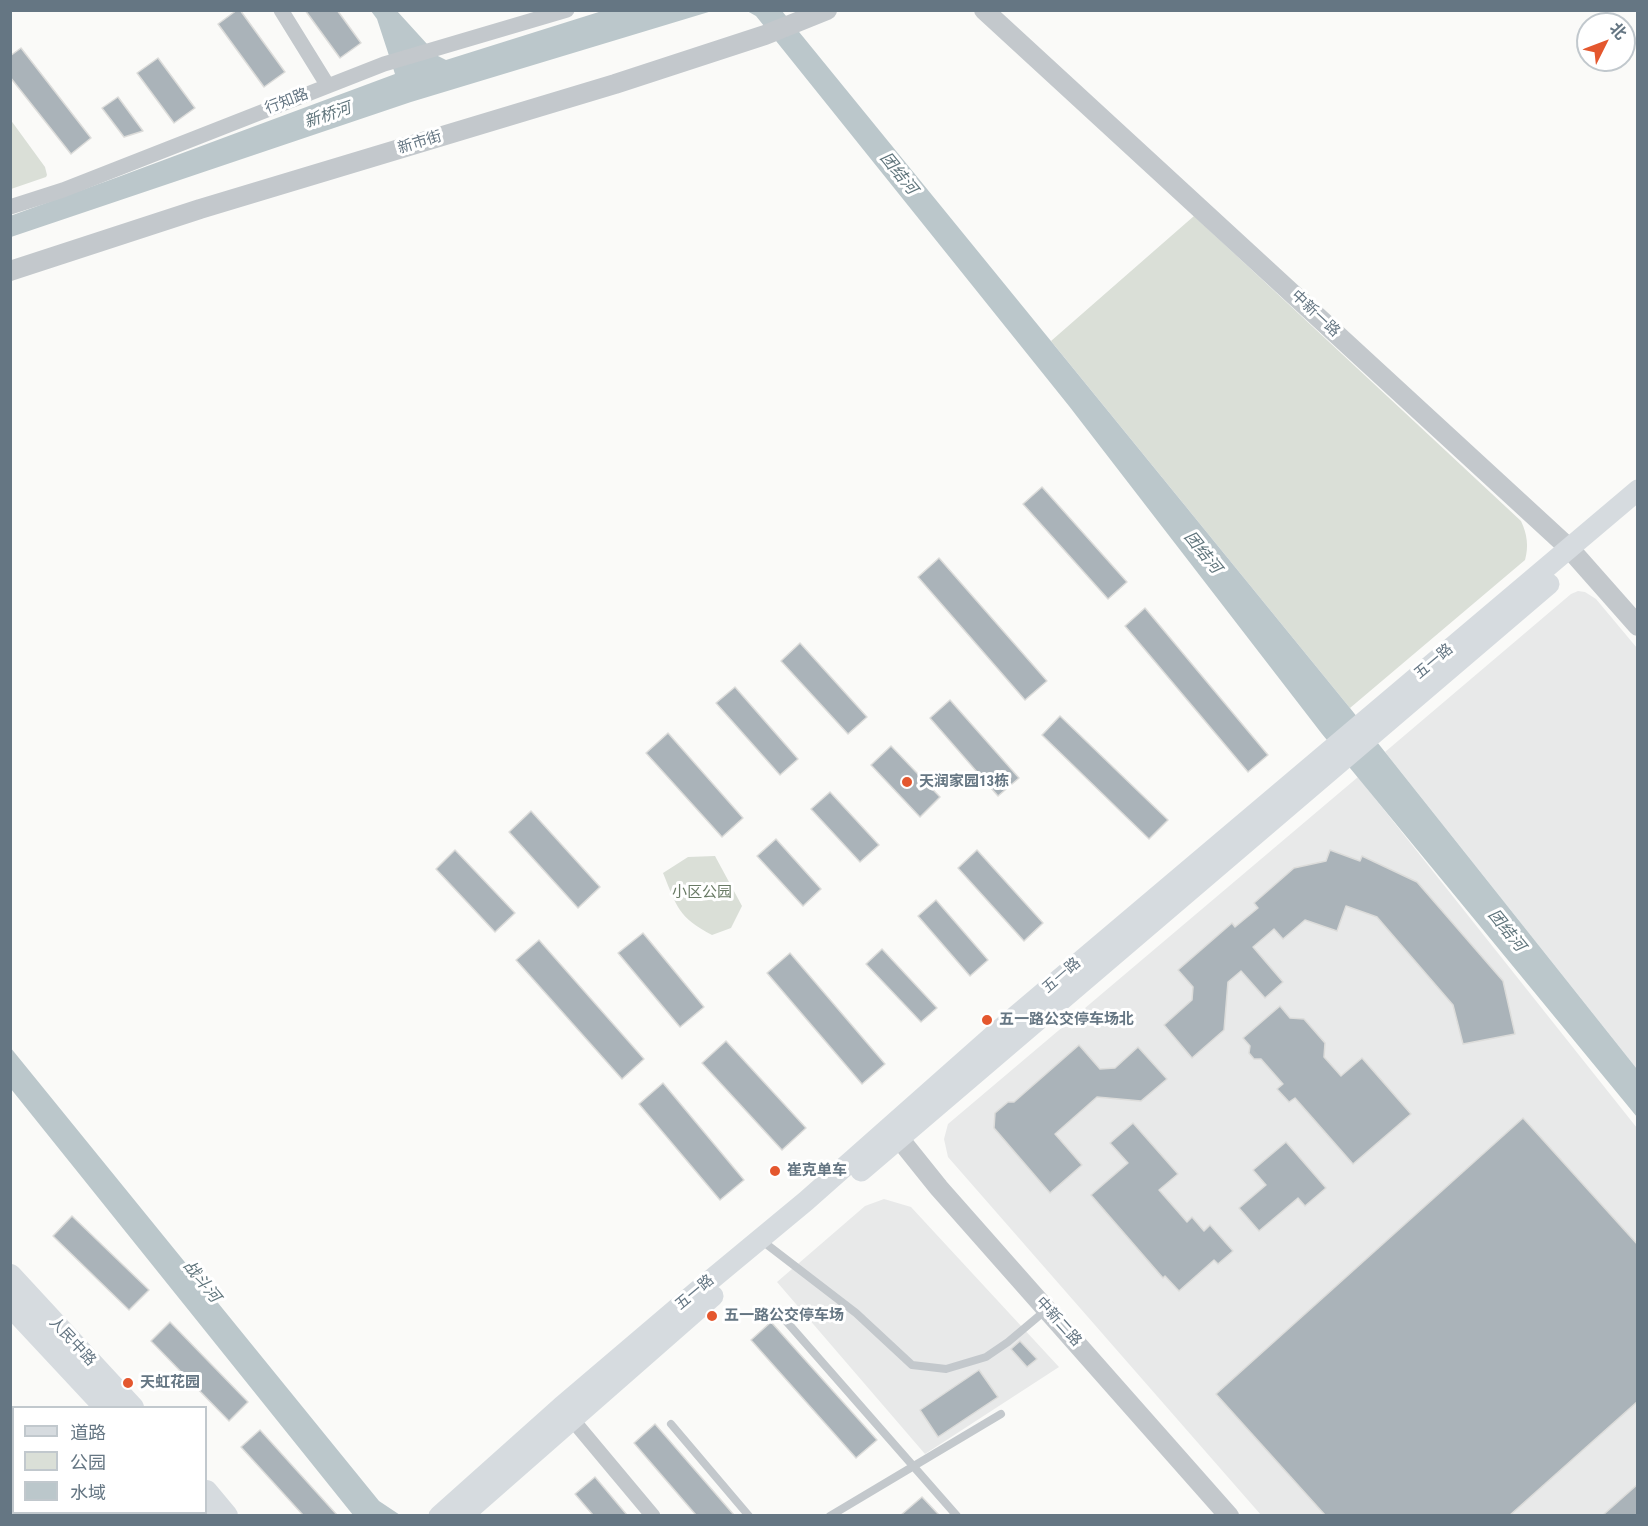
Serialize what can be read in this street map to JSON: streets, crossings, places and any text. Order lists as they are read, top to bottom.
{
  "streets": {
    "main road": ["五一路", "人民中路"],
    "street": [
      "行知路",
      "新市街",
      "中新一路",
      "中新二路"
    ]
  },
  "crossings": [
    ["中新一路", "五一路"],
    ["五一路", "中新二路"]
  ],
  "water": ["新桥河", "团结河", "战斗河"],
  "parks": ["小区公园"],
  "places": [
    "天润家园13栋",
    "五一路公交停车场北",
    "崔克单车",
    "五一路公交停车场",
    "天虹花园"
  ],
  "legend": ["道路", "公园", "水域"],
  "north": "top right"
}
